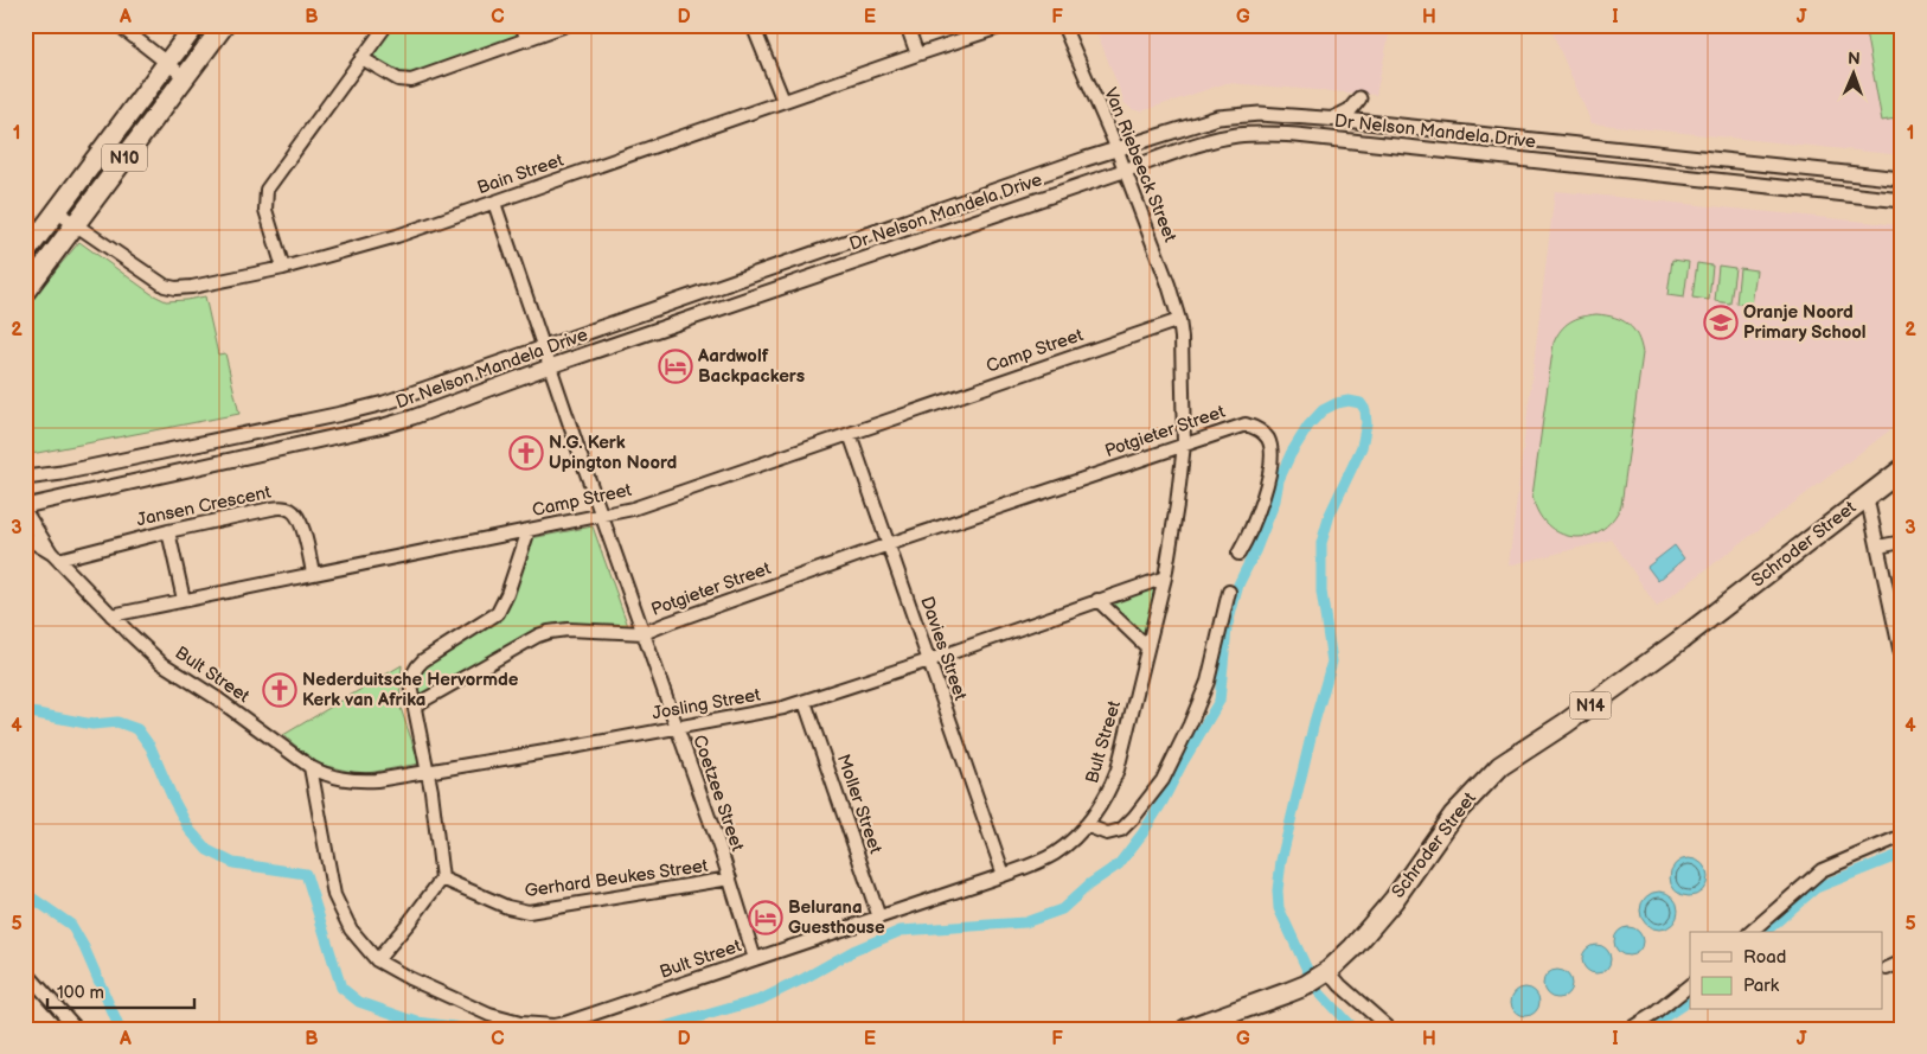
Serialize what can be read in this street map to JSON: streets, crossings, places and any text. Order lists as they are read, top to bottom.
{
  "streets": {
    "highway": ["N10", "Schroder Street", "N14"],
    "street": [
      "Dr Nelson Mandela Drive",
      "Van Riebeeck Street",
      "Bain Street",
      "Camp Street",
      "Potgieter Street",
      "Jansen Crescent",
      "Davies Street",
      "Bult Street",
      "Josling Street",
      "Coetzee Street",
      "Moller Street",
      "Gerhard Beukes Street"
    ]
  },
  "crossings": [
    ["Dr Nelson Mandela Drive", "Van Riebeeck Street"],
    ["Dr Nelson Mandela Drive", "Bult Street"],
    ["Dr Nelson Mandela Drive", "Coetzee Street"],
    ["N10", "Bain Street"],
    ["Van Riebeeck Street", "Camp Street"],
    ["Van Riebeeck Street", "Bult Street"],
    ["Bain Street", "Coetzee Street"],
    ["Camp Street", "Jansen Crescent"],
    ["Camp Street", "Davies Street"],
    ["Camp Street", "Bult Street"],
    ["Camp Street", "Coetzee Street"],
    ["Potgieter Street", "Davies Street"],
    ["Potgieter Street", "Bult Street"],
    ["Potgieter Street", "Coetzee Street"],
    ["Jansen Crescent", "Bult Street"],
    ["Davies Street", "Bult Street"],
    ["Davies Street", "Josling Street"],
    ["Bult Street", "Josling Street"],
    ["Bult Street", "Coetzee Street"],
    ["Bult Street", "Moller Street"],
    ["Josling Street", "Coetzee Street"],
    ["Josling Street", "Moller Street"],
    ["Coetzee Street", "Gerhard Beukes Street"]
  ],
  "places": {
    "school or university": ["Oranje Noord Primary School"],
    "hotel": ["Aardwolf Backpackers", "Belurana Guesthouse"],
    "church": ["N.G. Kerk Upington Noord", "Nederduitsche Hervormde Kerk van Afrika"]
  },
  "legend": ["Road", "Park"],
  "scale_bar": "100 m",
  "north": "top",
  "grid": {
    "columns": [
      "A",
      "B",
      "C",
      "D",
      "E",
      "F",
      "G",
      "H",
      "I",
      "J"
    ],
    "rows": [
      "1",
      "2",
      "3",
      "4",
      "5"
    ]
  }
}
